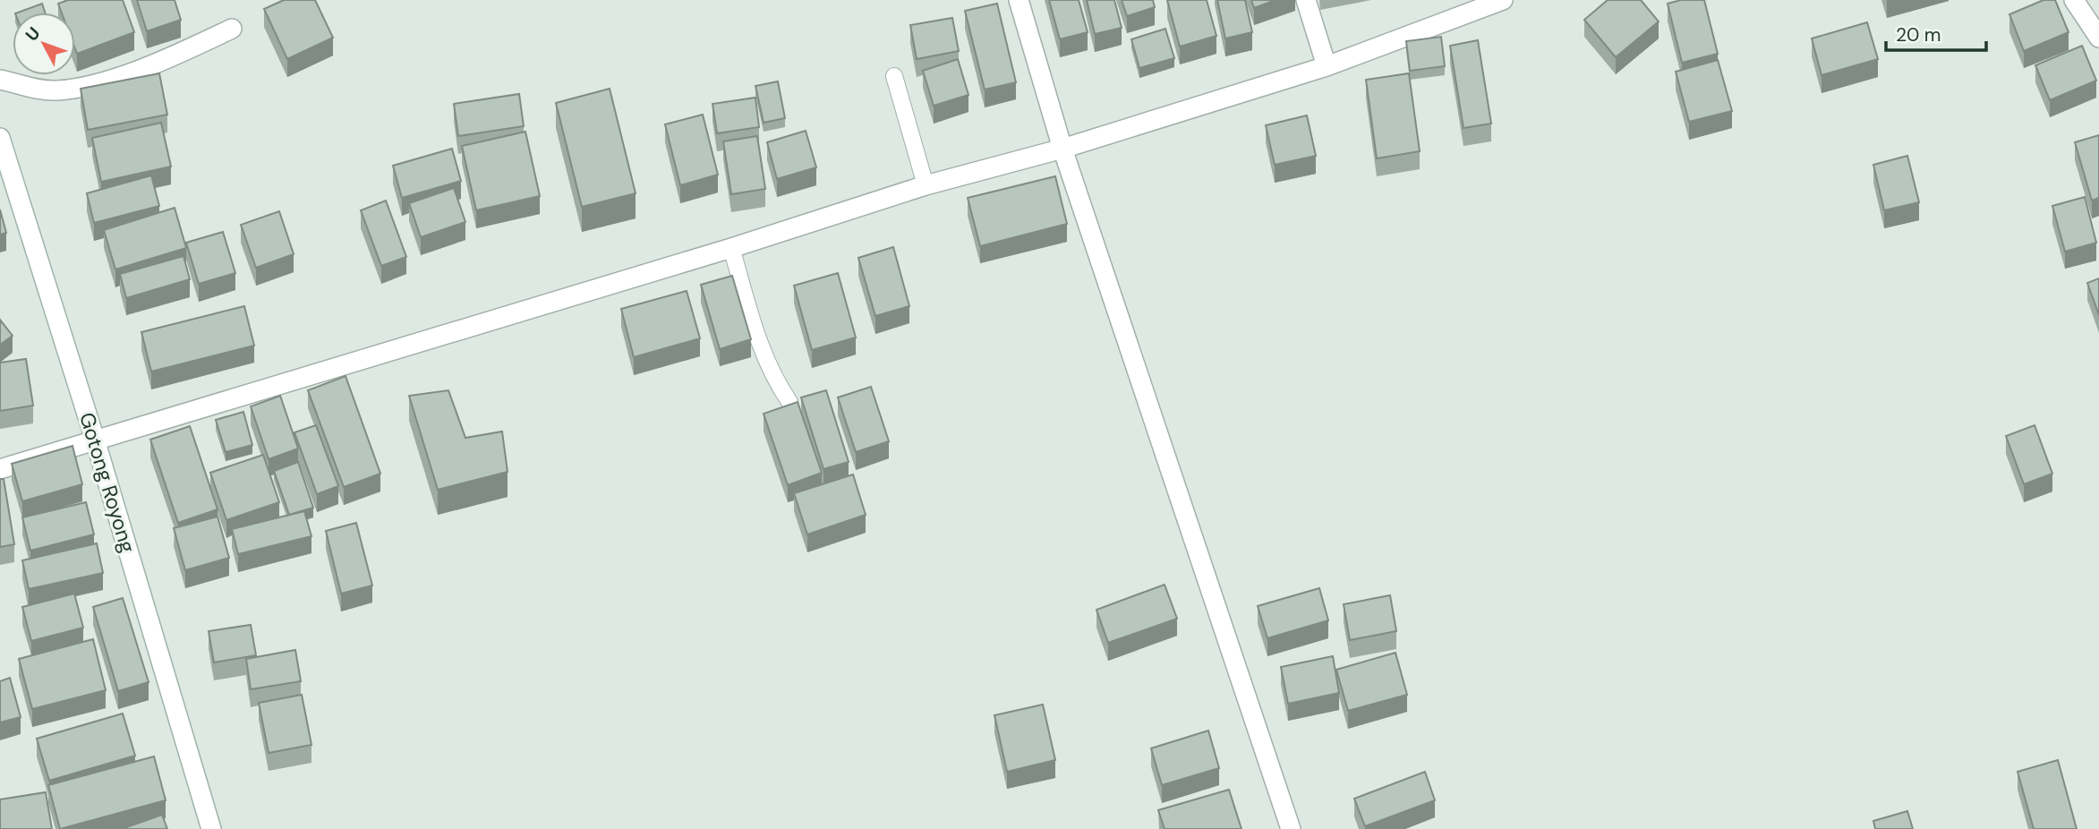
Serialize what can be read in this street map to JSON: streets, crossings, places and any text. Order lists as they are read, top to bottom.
{
  "streets": {
    "street": ["Gotong Royong"]
  },
  "scale_bar": "20 m",
  "north": "top left"
}
